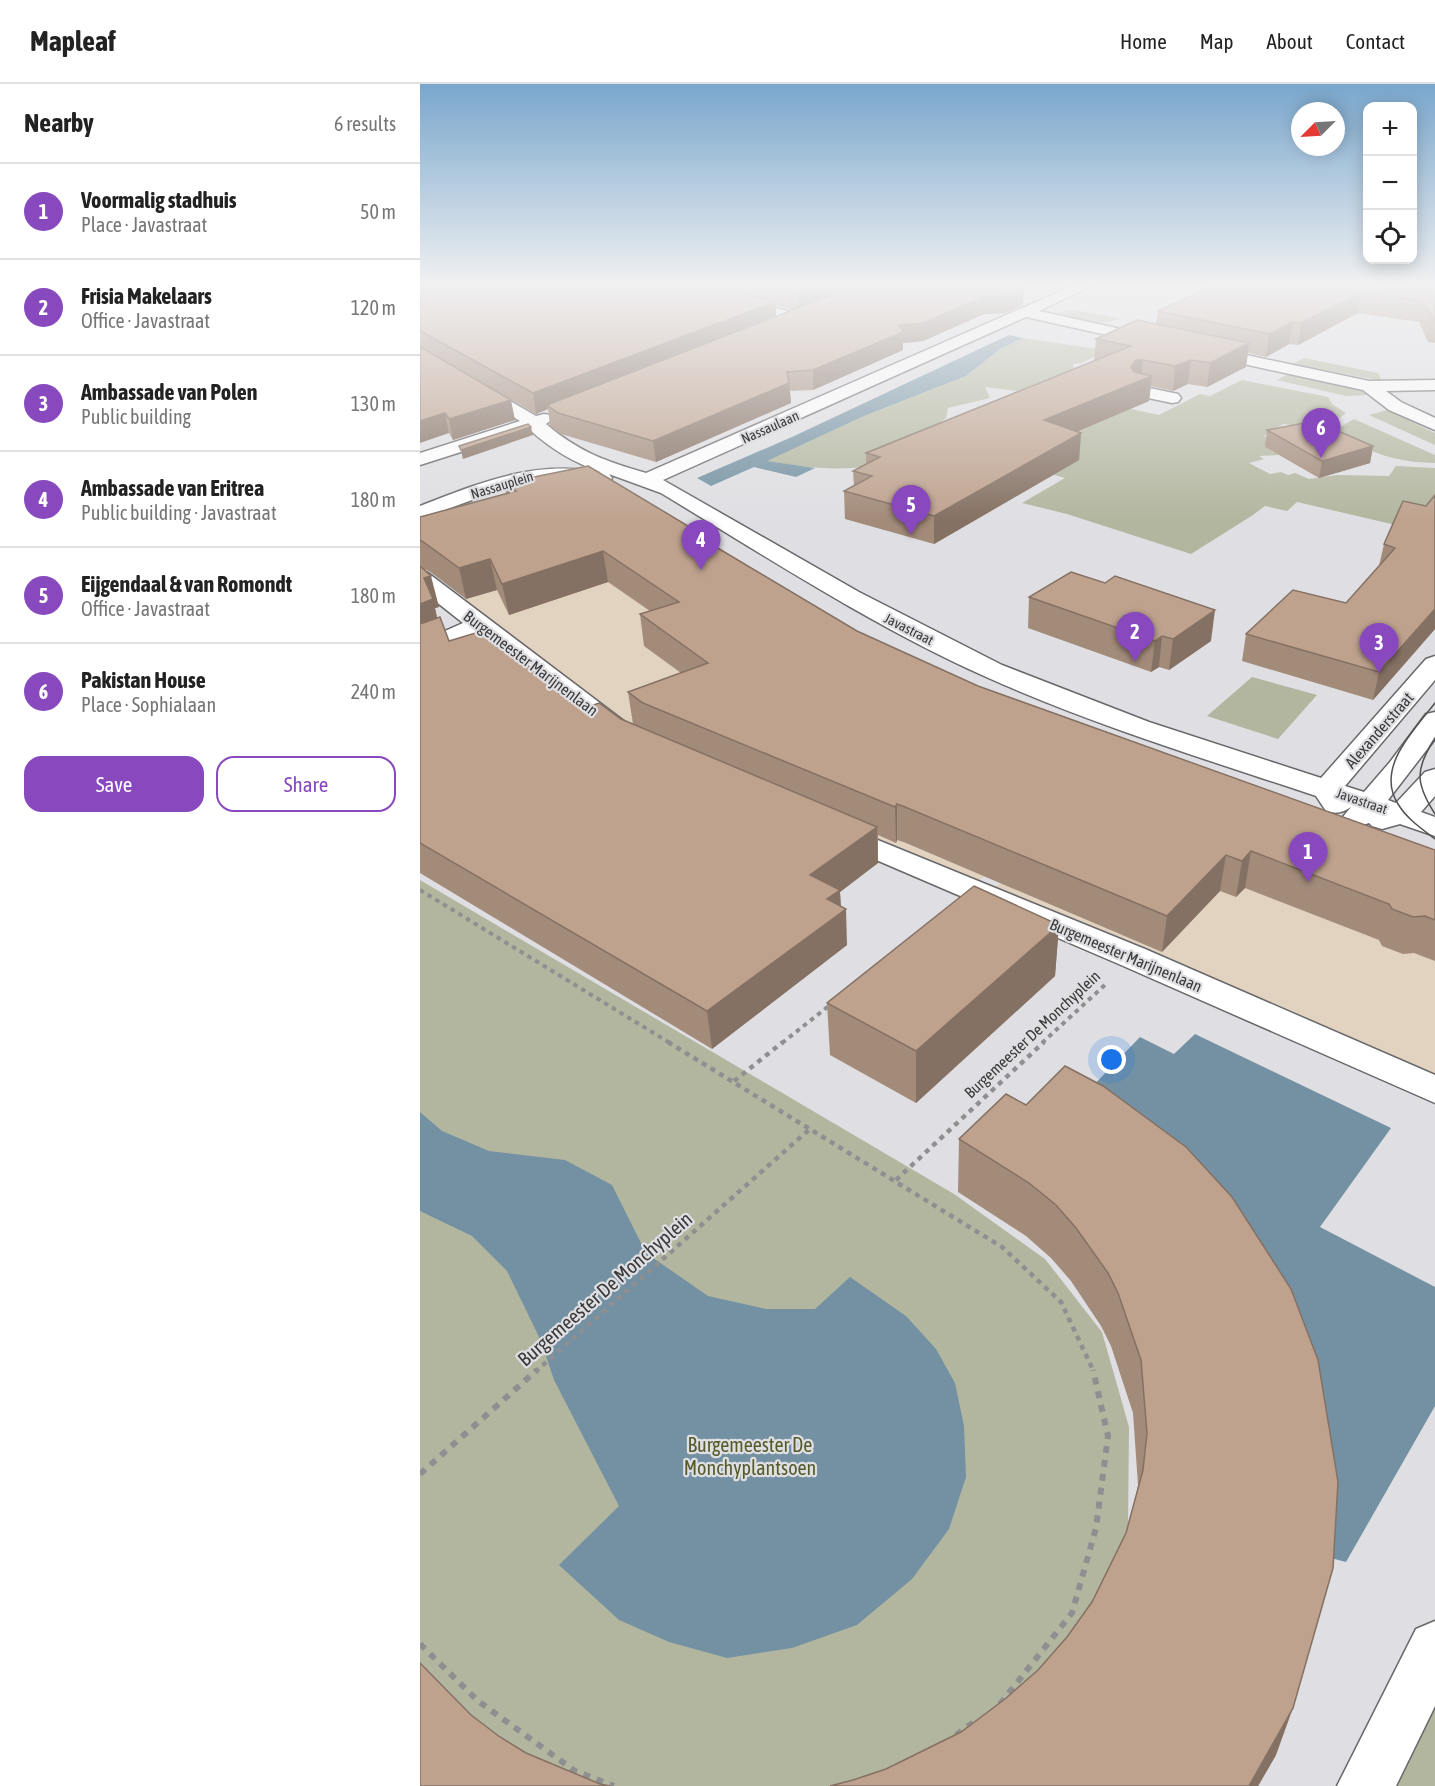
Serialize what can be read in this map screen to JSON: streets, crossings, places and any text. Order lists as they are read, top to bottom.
{
  "streets": {
    "street": [
      "Nassaulaan",
      "Nassauplein",
      "Javastraat",
      "Burgemeester Marijnenlaan",
      "Alexanderstraat"
    ],
    "path": ["Burgemeester De Monchyplein"]
  },
  "crossings": [
    ["Nassaulaan", "Javastraat"],
    ["Nassauplein", "Javastraat"],
    ["Javastraat", "Alexanderstraat"],
    ["Burgemeester Marijnenlaan", "Burgemeester De Monchyplein"]
  ],
  "parks": ["Burgemeester De Monchyplantsoen"],
  "north": "bottom left",
  "page": {
    "header": "Mapleaf",
    "nav": [
      "Home",
      "Map",
      "About",
      "Contact"
    ],
    "heading": ["Nearby", "6 results"],
    "map_buttons": ["+", "−"],
    "list": [
      {
        "mark": "1",
        "name": "Voormalig stadhuis",
        "note": "Place · Javastraat",
        "value": "50 m"
      },
      {
        "mark": "2",
        "name": "Frisia Makelaars",
        "note": "Office · Javastraat",
        "value": "120 m"
      },
      {
        "mark": "3",
        "name": "Ambassade van Polen",
        "note": "Public building",
        "value": "130 m"
      },
      {
        "mark": "4",
        "name": "Ambassade van Eritrea",
        "note": "Public building · Javastraat",
        "value": "180 m"
      },
      {
        "mark": "5",
        "name": "Eijgendaal & van Romondt",
        "note": "Office · Javastraat",
        "value": "180 m"
      },
      {
        "mark": "6",
        "name": "Pakistan House",
        "note": "Place · Sophialaan",
        "value": "240 m"
      }
    ],
    "pins": [
      "6",
      "5",
      "4",
      "2",
      "3",
      "1"
    ],
    "buttons": ["Save", "Share"]
  }
}
